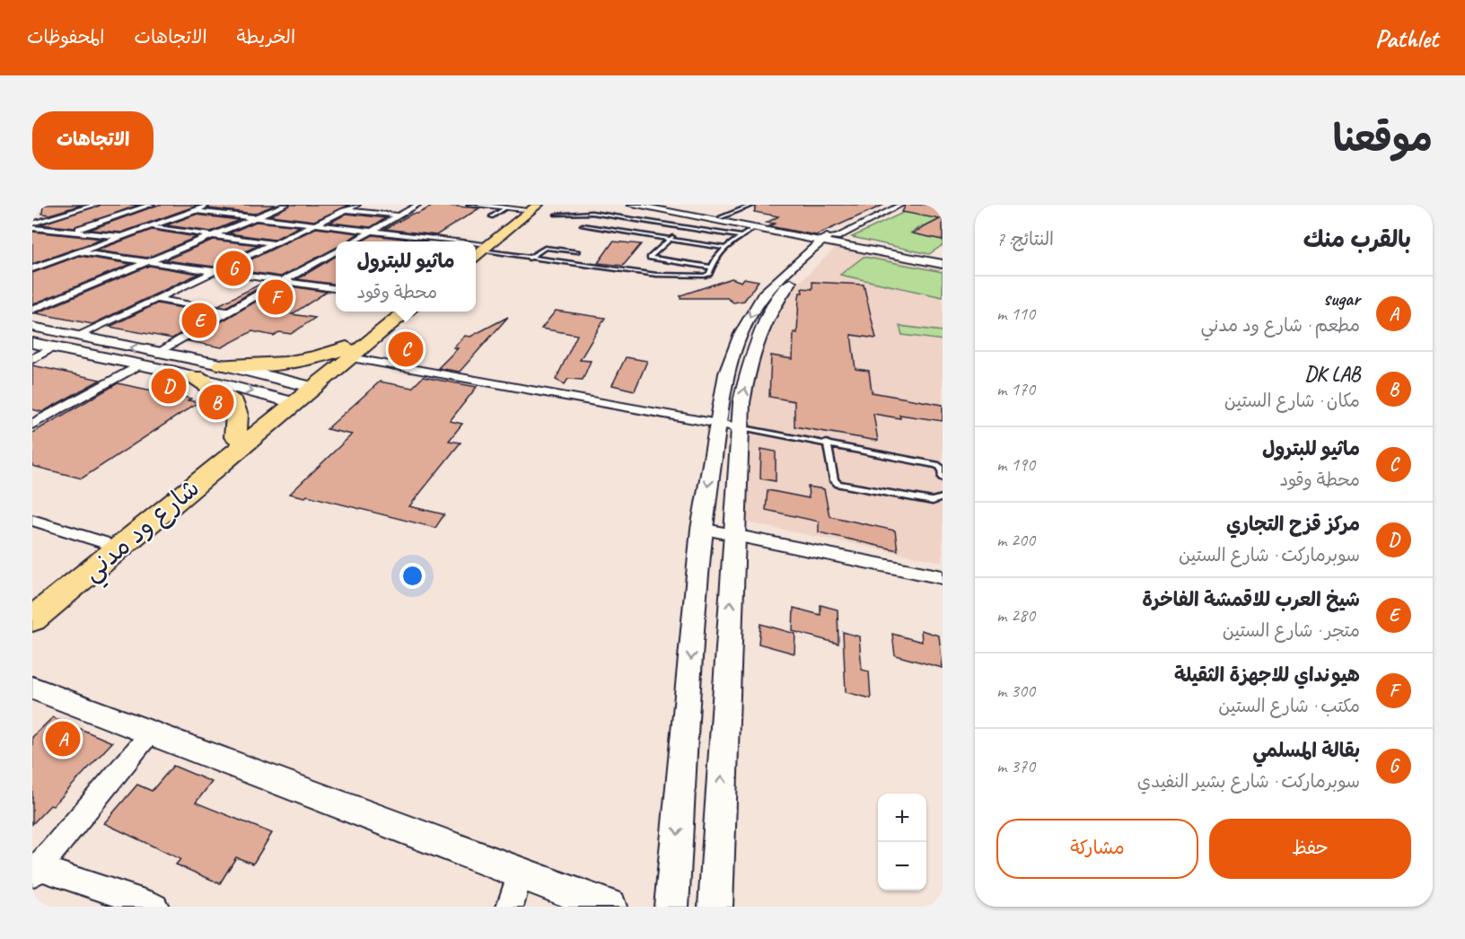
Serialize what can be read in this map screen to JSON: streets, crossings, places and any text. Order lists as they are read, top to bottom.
{
  "streets": {
    "highway": ["شارع ود مدني"]
  },
  "page": {
    "header": "Pathlet",
    "nav": ["الخريطة", "الاتجاهات", "المحفوظات"],
    "title": "موقعنا",
    "buttons": [
      "الاتجاهات",
      ["حفظ", "مشاركة"]
    ],
    "heading": ["بالقرب منك", "النتائج: 7"],
    "popup": ["ماثيو للبترول", "محطة وقود"],
    "pins": [
      "G",
      "F",
      "E",
      "C",
      "D",
      "B",
      "A"
    ],
    "list": [
      {
        "mark": "A",
        "name": "sugar",
        "note": "مطعم · شارع ود مدني",
        "value": "110 m"
      },
      {
        "mark": "B",
        "name": "DK LAB",
        "note": "مكان · شارع الستين",
        "value": "170 m"
      },
      {
        "mark": "C",
        "name": "ماثيو للبترول",
        "note": "محطة وقود",
        "value": "190 m"
      },
      {
        "mark": "D",
        "name": "مركز قزح التجاري",
        "note": "سوبرماركت · شارع الستين",
        "value": "200 m"
      },
      {
        "mark": "E",
        "name": "شيخ العرب للاقمشة الفاخرة",
        "note": "متجر · شارع الستين",
        "value": "280 m"
      },
      {
        "mark": "F",
        "name": "هيونداي للاجهزة الثقيلة",
        "note": "مكتب · شارع الستين",
        "value": "300 m"
      },
      {
        "mark": "G",
        "name": "بقالة المسلمي",
        "note": "سوبرماركت · شارع بشير النفيدي",
        "value": "370 m"
      }
    ],
    "map_buttons": ["+", "−"]
  }
}
